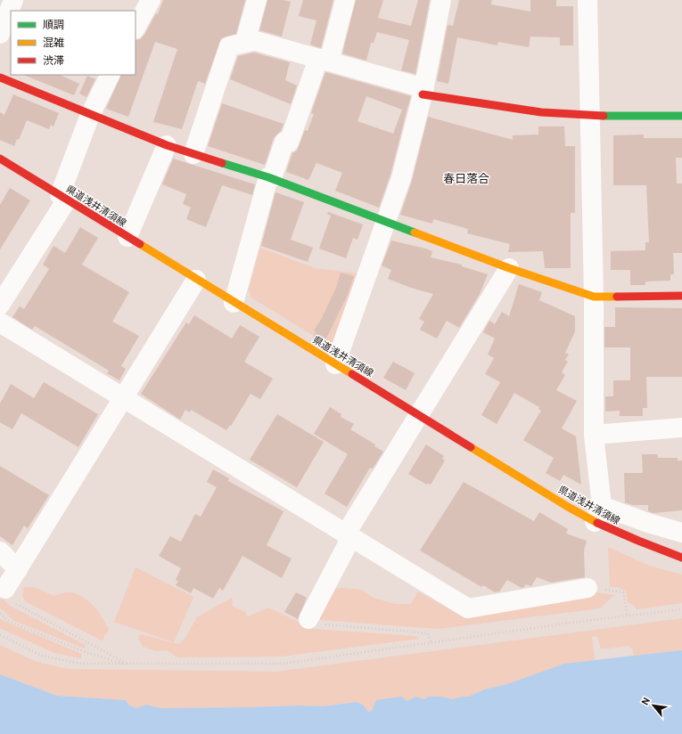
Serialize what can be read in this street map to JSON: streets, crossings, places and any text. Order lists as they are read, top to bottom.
{
  "streets": {
    "street": ["県道浅井清須線"]
  },
  "districts": ["春日落合"],
  "legend": ["順調", "混雑", "渋滞"],
  "north": "top left"
}
